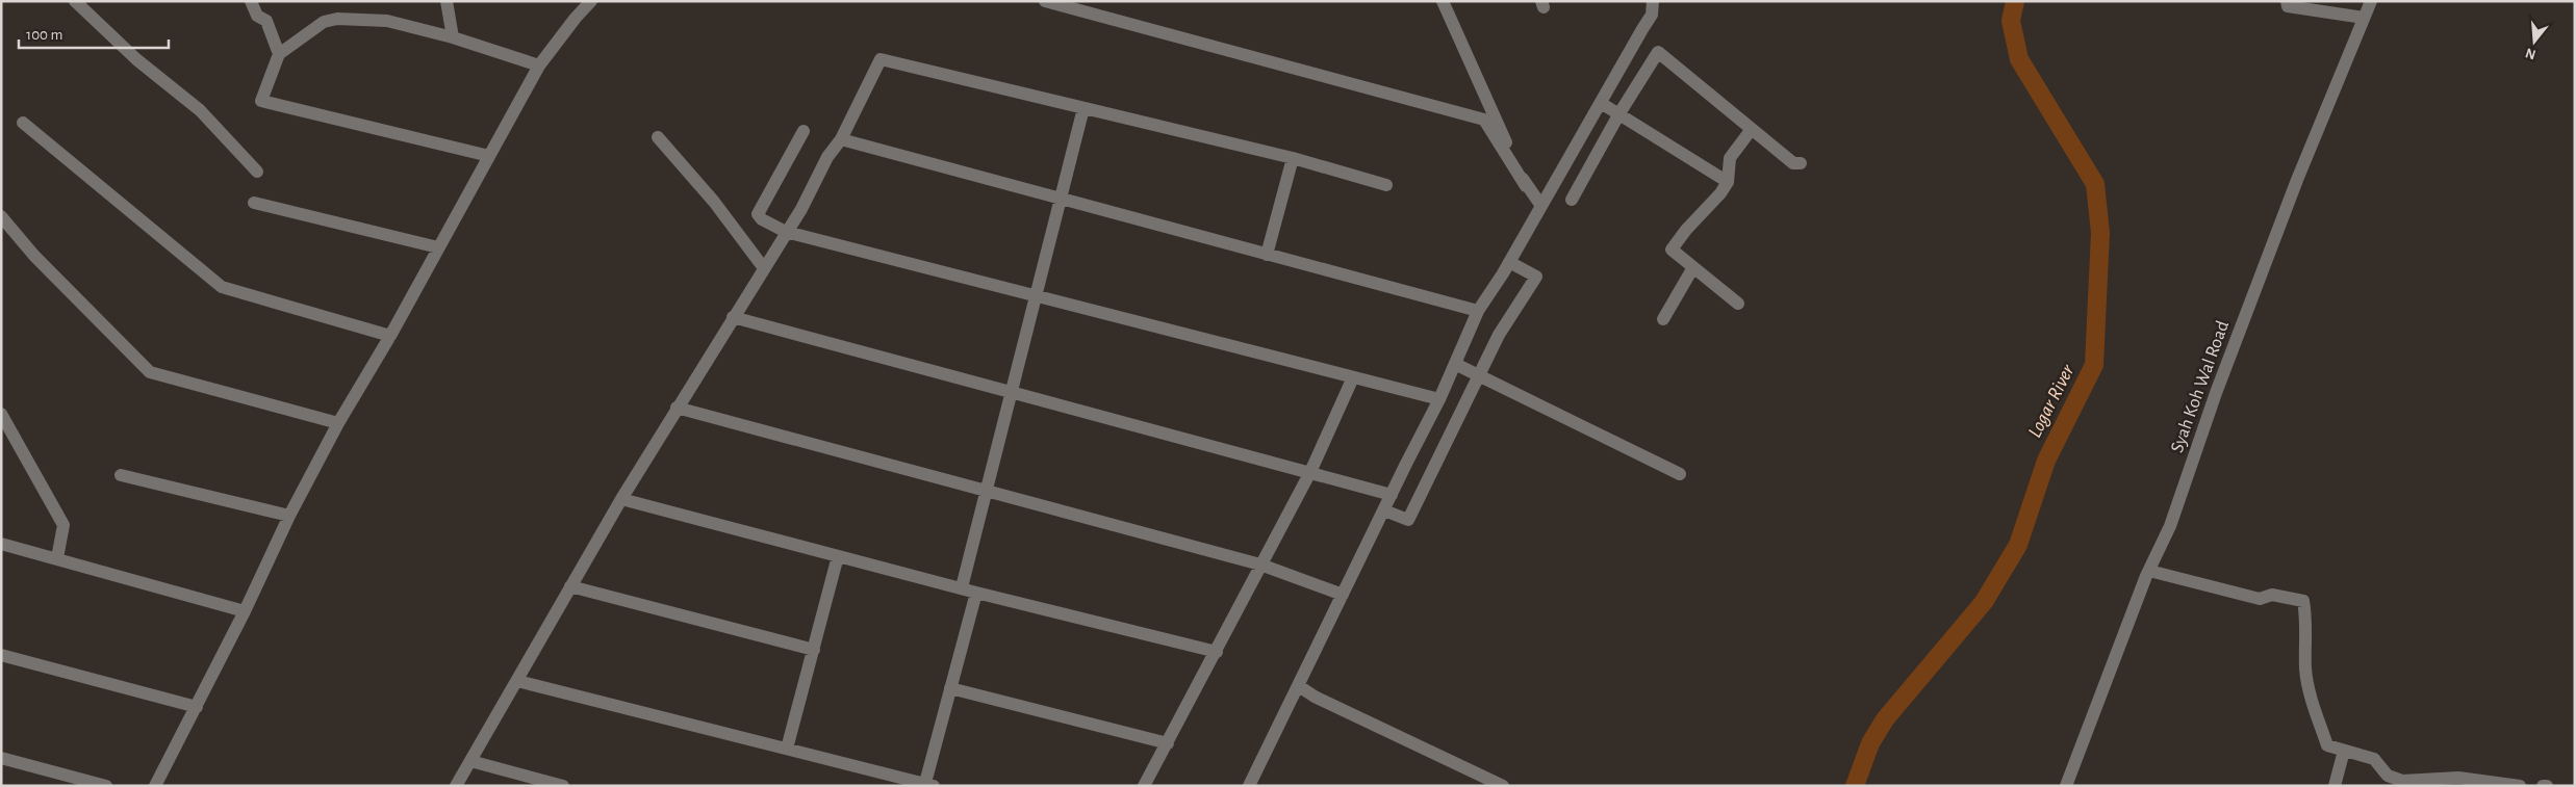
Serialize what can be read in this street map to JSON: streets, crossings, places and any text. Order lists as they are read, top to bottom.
{
  "streets": {
    "street": ["Syah Koh Wal Road"]
  },
  "water": ["Logar River"],
  "scale_bar": "100 m",
  "north": "bottom"
}
